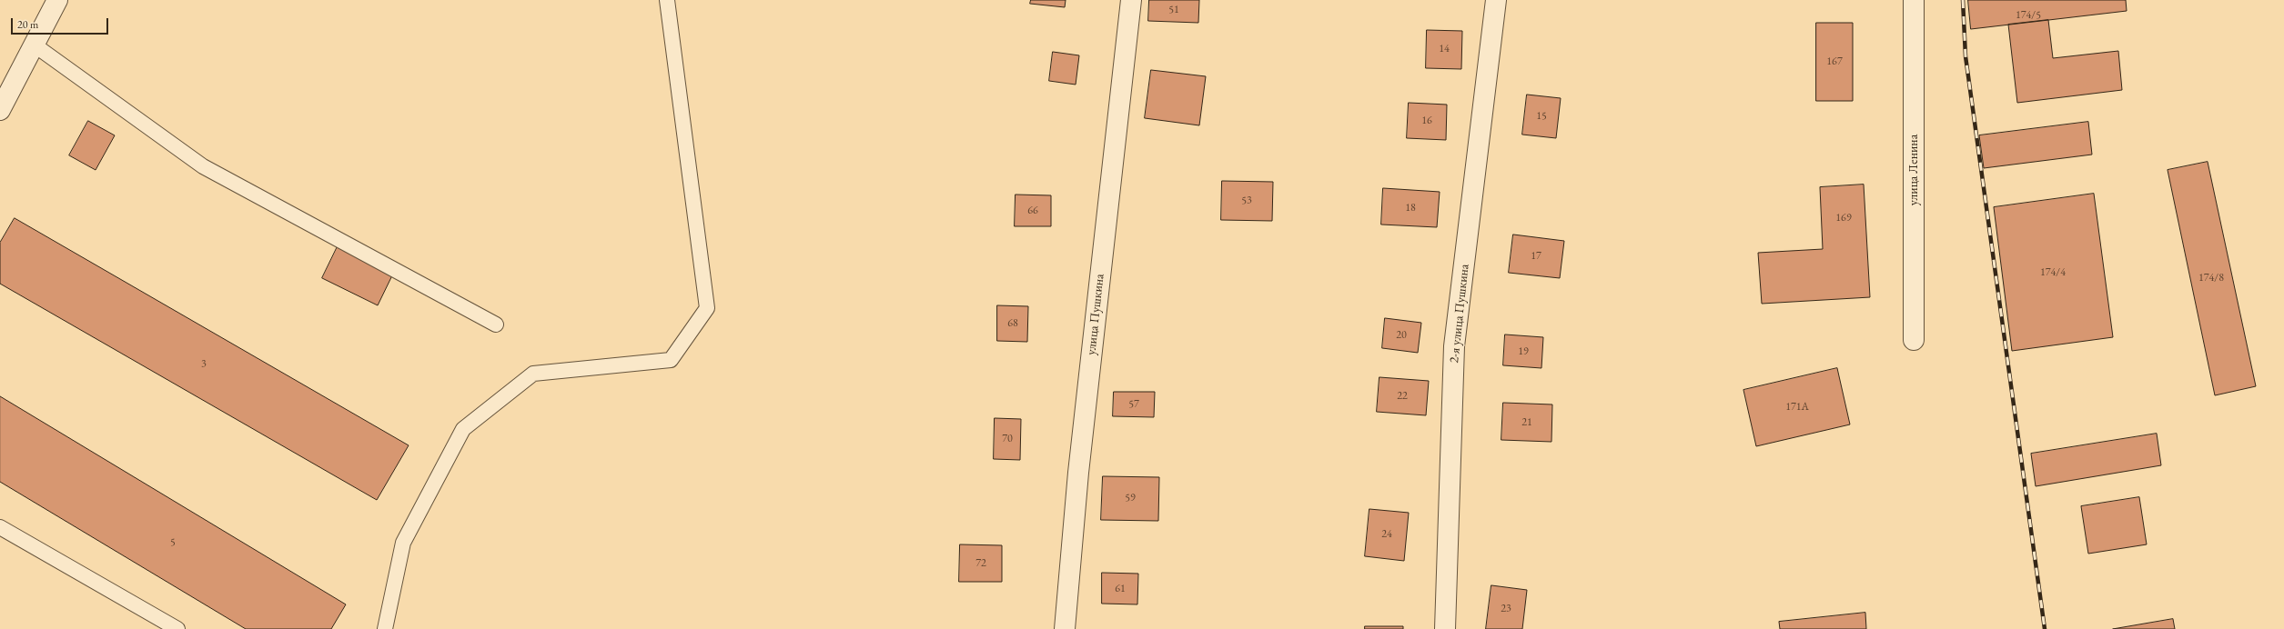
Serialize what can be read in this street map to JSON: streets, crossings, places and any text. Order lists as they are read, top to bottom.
{
  "streets": {
    "street": ["улица Ленина", "2-я улица Пушкина", "улица Пушкина"]
  },
  "house_numbers": [
    "51",
    "174/5",
    "14",
    "167",
    "15",
    "16",
    "53",
    "18",
    "66",
    "169",
    "17",
    "174/4",
    "174/8",
    "68",
    "20",
    "19",
    "3",
    "22",
    "57",
    "171А",
    "21",
    "70",
    "59",
    "24",
    "5",
    "72",
    "61",
    "23"
  ],
  "scale_bar": "20 m"
}
